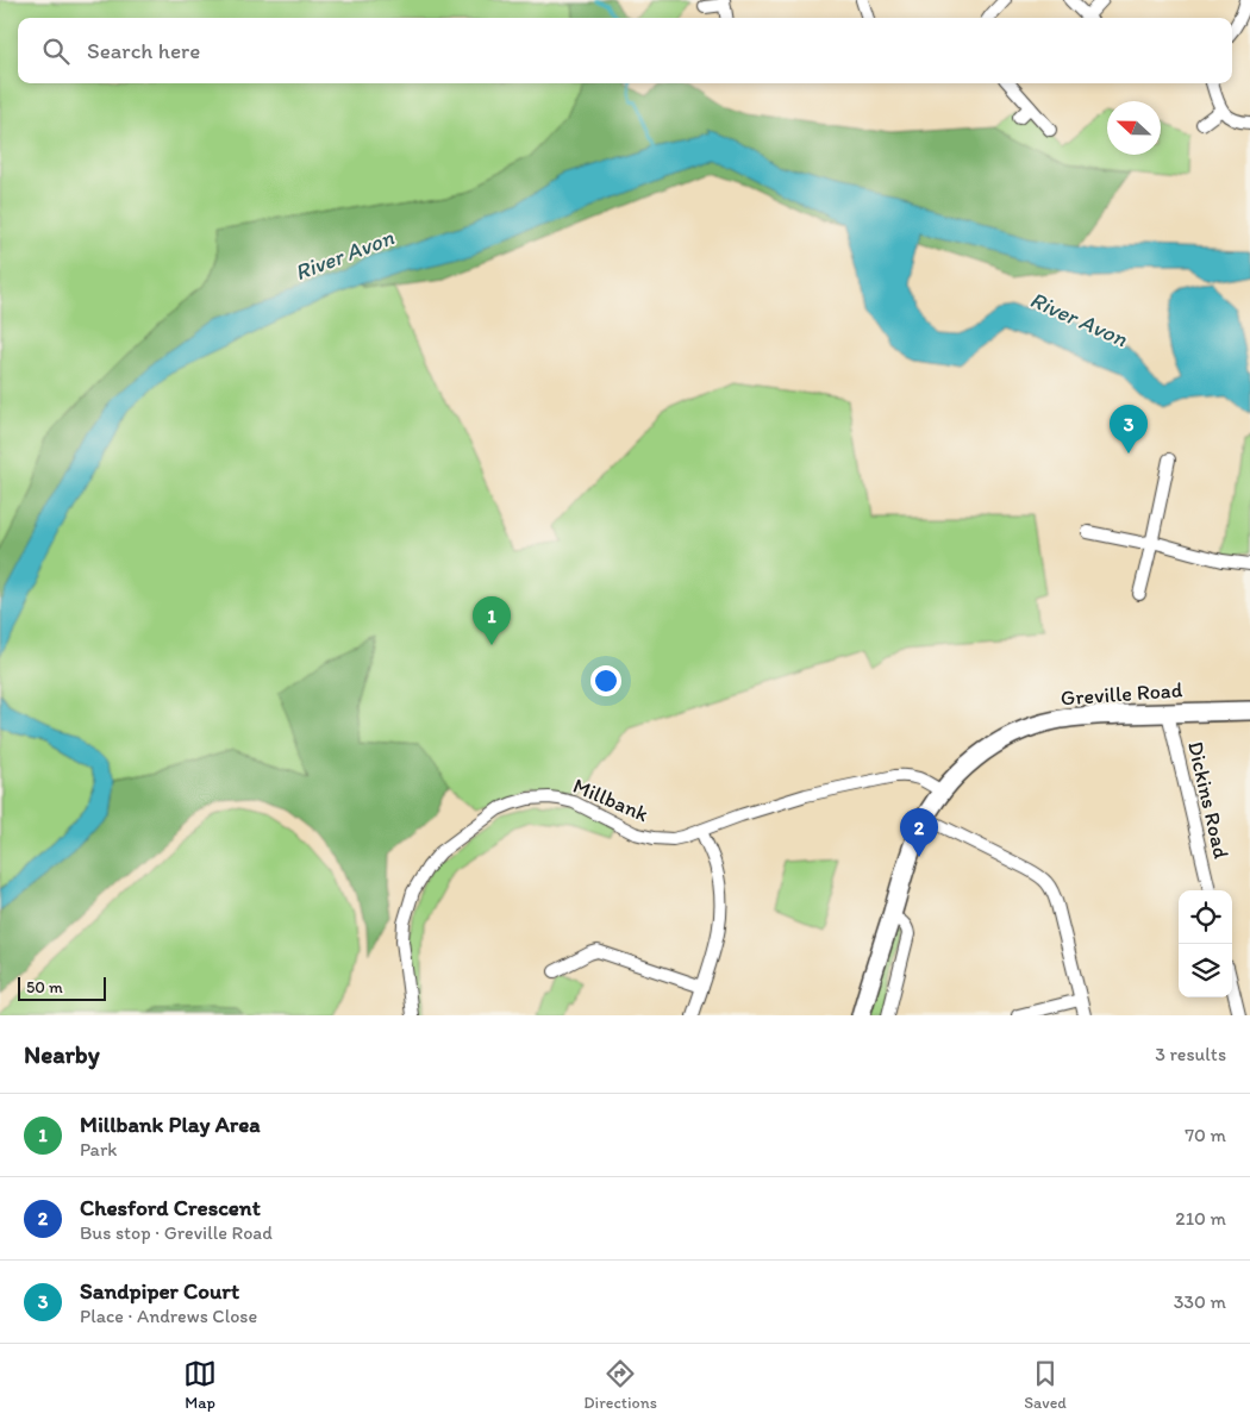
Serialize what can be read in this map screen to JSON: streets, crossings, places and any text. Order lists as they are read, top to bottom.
{
  "streets": {
    "street": ["Greville Road", "Millbank", "Dickins Road"]
  },
  "crossings": [
    ["Greville Road", "Millbank"],
    ["Greville Road", "Dickins Road"]
  ],
  "water": ["River Avon"],
  "scale_bar": "50 m",
  "north": "left",
  "page": {
    "search": "Search here",
    "pins": ["3", "1", "2"],
    "scale": "50 m",
    "heading": ["Nearby", "3 results"],
    "list": [
      {
        "mark": "1",
        "name": "Millbank Play Area",
        "note": "Park",
        "value": "70 m"
      },
      {
        "mark": "2",
        "name": "Chesford Crescent",
        "note": "Bus stop · Greville Road",
        "value": "210 m"
      },
      {
        "mark": "3",
        "name": "Sandpiper Court",
        "note": "Place · Andrews Close",
        "value": "330 m"
      }
    ],
    "nav": ["Map", "Directions", "Saved"]
  }
}
